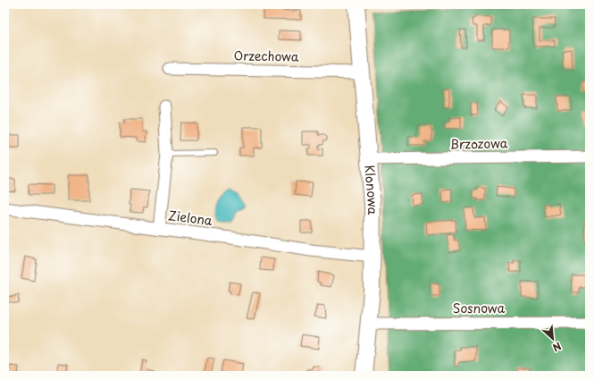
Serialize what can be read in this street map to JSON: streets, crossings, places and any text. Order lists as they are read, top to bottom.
{
  "streets": {
    "street": [
      "Orzechowa",
      "Brzozowa",
      "Klonowa",
      "Zielona",
      "Sosnowa"
    ]
  },
  "crossings": [
    ["Orzechowa", "Klonowa"],
    ["Brzozowa", "Klonowa"],
    ["Klonowa", "Zielona"],
    ["Klonowa", "Sosnowa"]
  ],
  "north": "bottom right"
}
